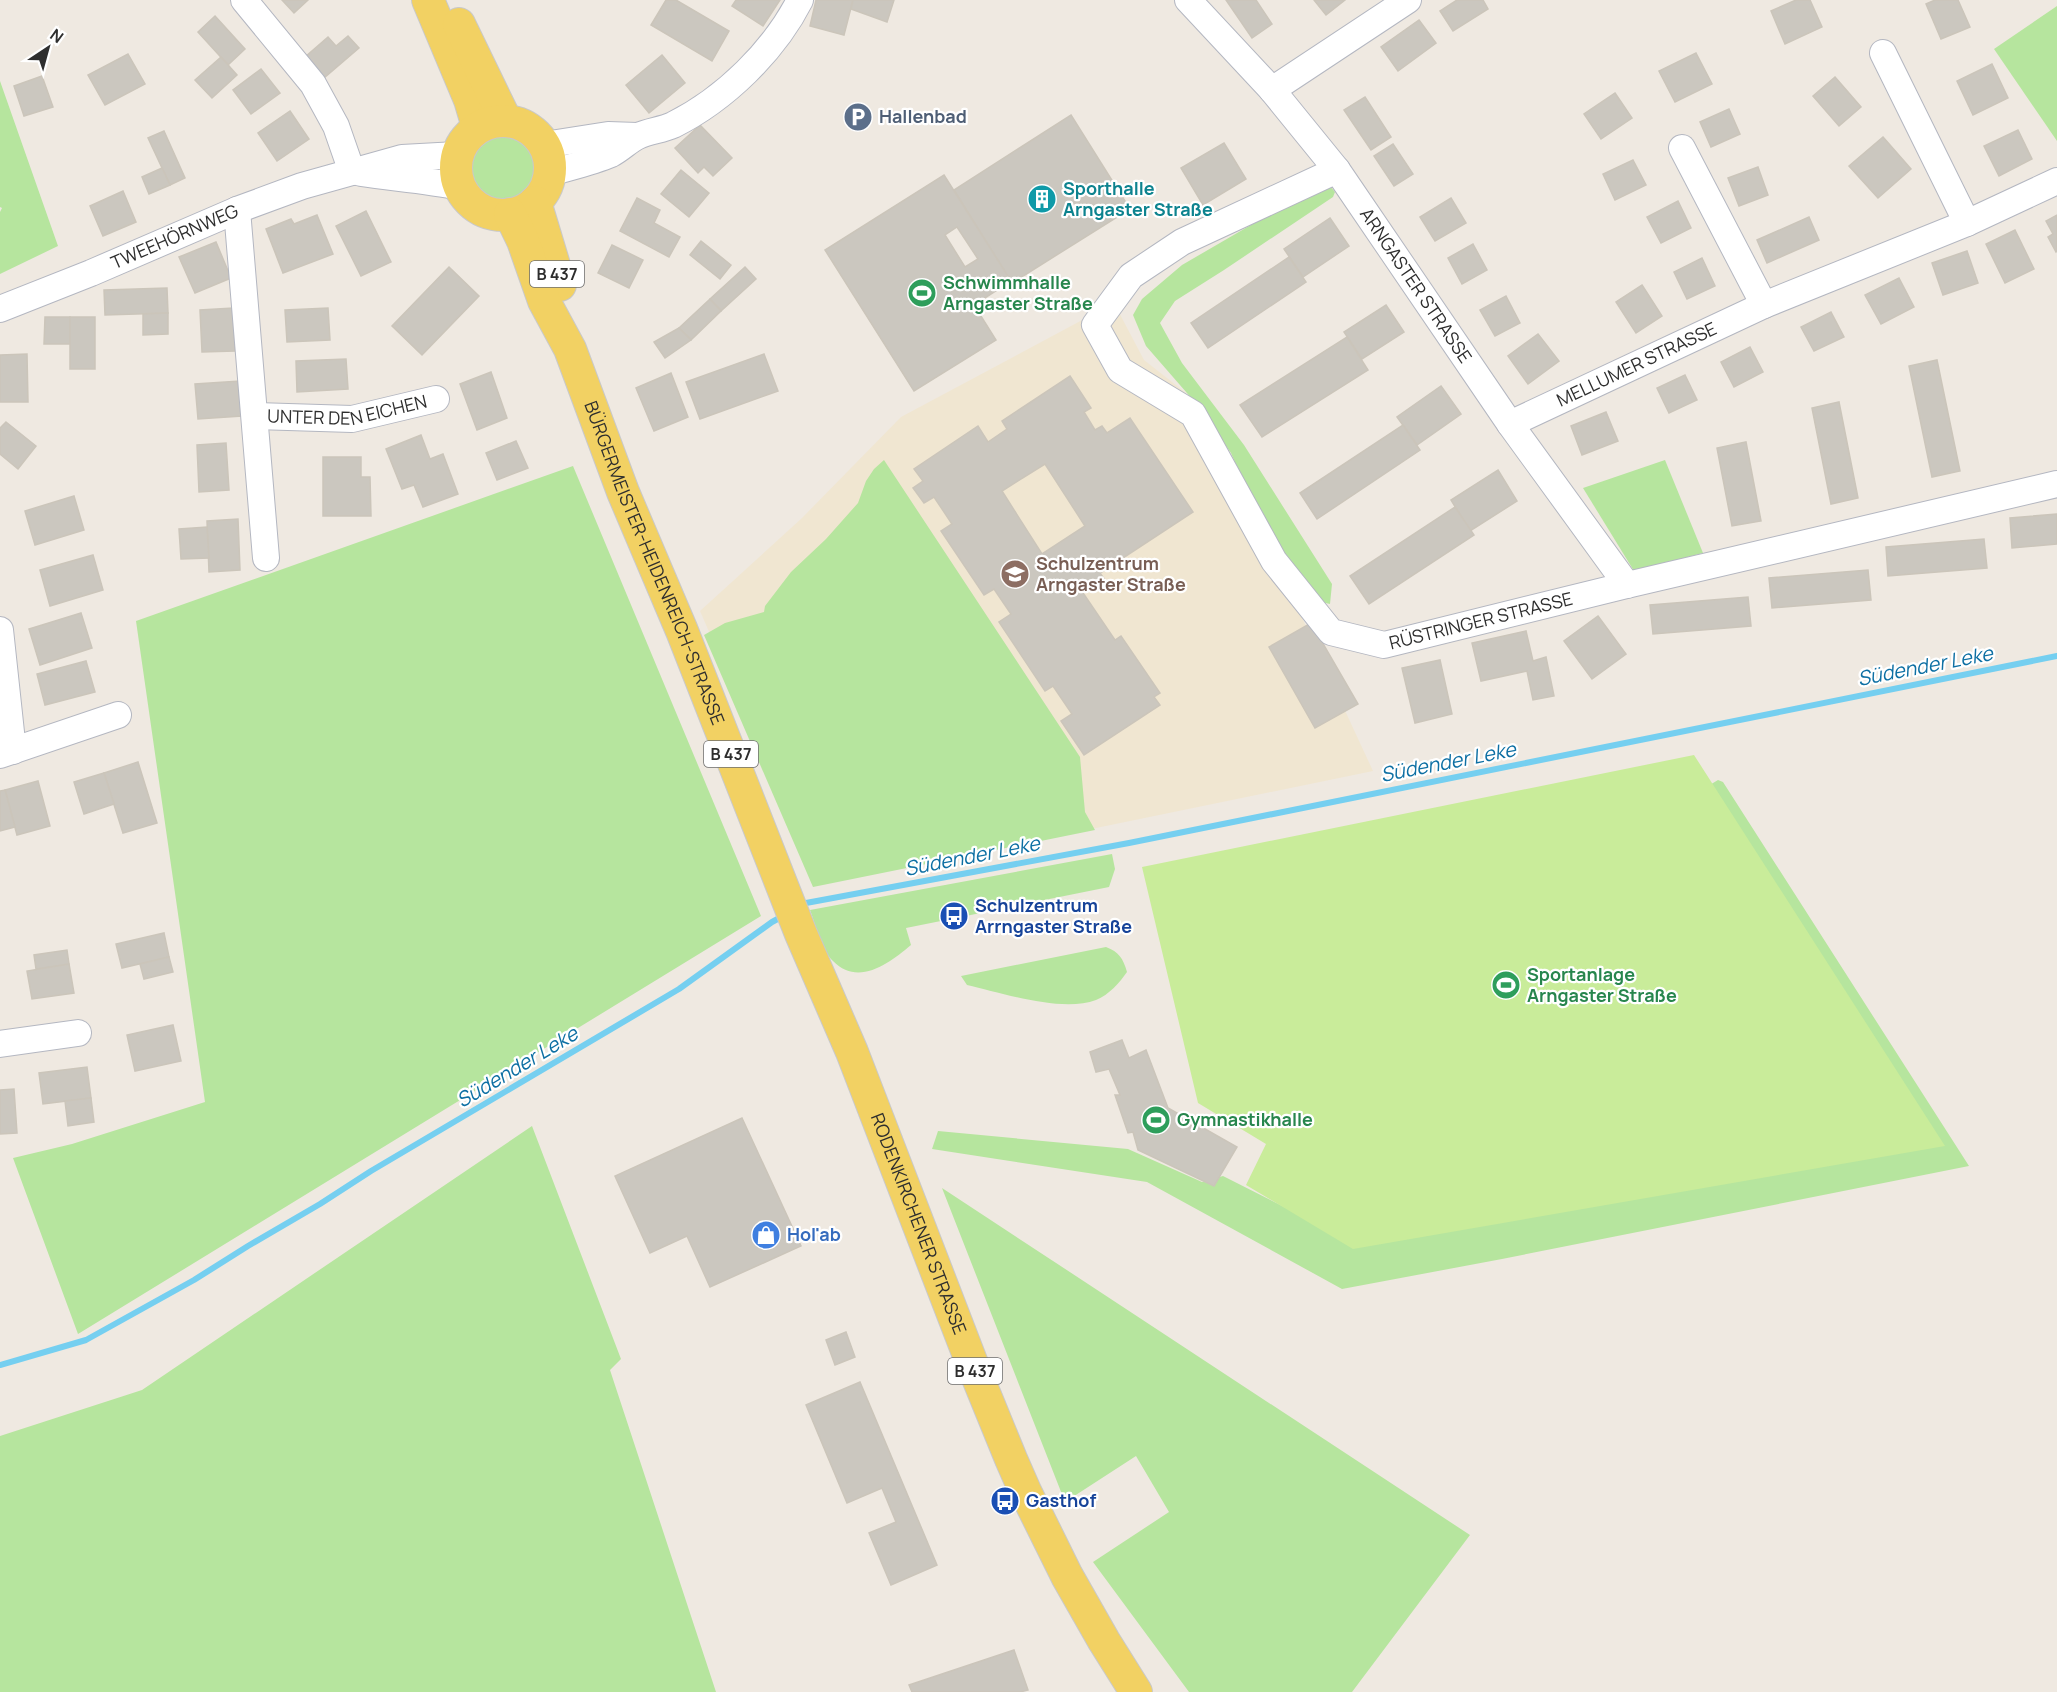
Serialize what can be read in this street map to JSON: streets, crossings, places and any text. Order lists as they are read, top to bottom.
{
  "streets": {
    "main road": ["B 437", "BÜRGERMEISTER-HEIDENREICH-STRASSE", "RODENKIRCHENER STRASSE"],
    "street": [
      "TWEEHÖRNWEG",
      "ARNGASTER STRASSE",
      "MELLUMER STRASSE",
      "UNTER DEN EICHEN",
      "RÜSTRINGER STRASSE"
    ]
  },
  "crossings": [
    ["TWEEHÖRNWEG", "UNTER DEN EICHEN"],
    ["TWEEHÖRNWEG", "BÜRGERMEISTER-HEIDENREICH-STRASSE"],
    ["ARNGASTER STRASSE", "MELLUMER STRASSE"],
    ["ARNGASTER STRASSE", "RÜSTRINGER STRASSE"],
    ["BÜRGERMEISTER-HEIDENREICH-STRASSE", "RODENKIRCHENER STRASSE"]
  ],
  "water": ["Südender Leke"],
  "places": {
    "parking": ["Hallenbad"],
    "building": ["Sporthalle Arngaster Straße"],
    "sports": ["Schwimmhalle Arngaster Straße", "Sportanlage Arngaster Straße", "Gymnastikhalle"],
    "school or university": ["Schulzentrum Arngaster Straße"],
    "bus stop": ["Schulzentrum Arrngaster Straße", "Gasthof"],
    "shop": ["Hol'ab"]
  },
  "north": "top right"
}
